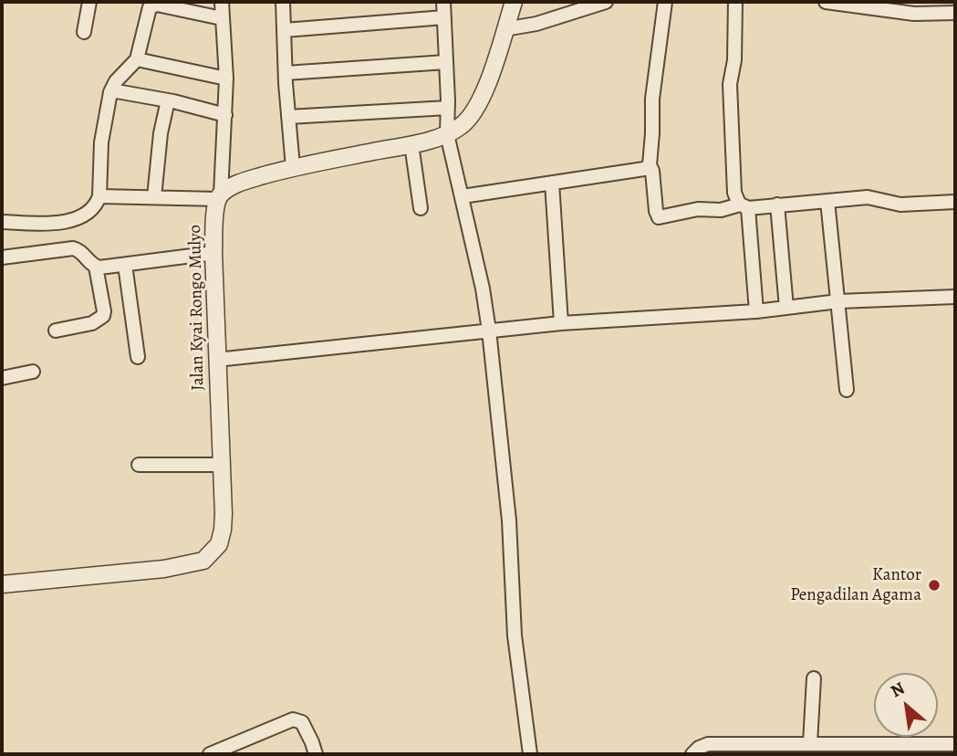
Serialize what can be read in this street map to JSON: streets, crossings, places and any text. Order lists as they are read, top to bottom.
{
  "streets": {
    "street": ["Jalan Kyai Rongo Mulyo"]
  },
  "places": ["Kantor Pengadilan Agama"],
  "north": "top left"
}
